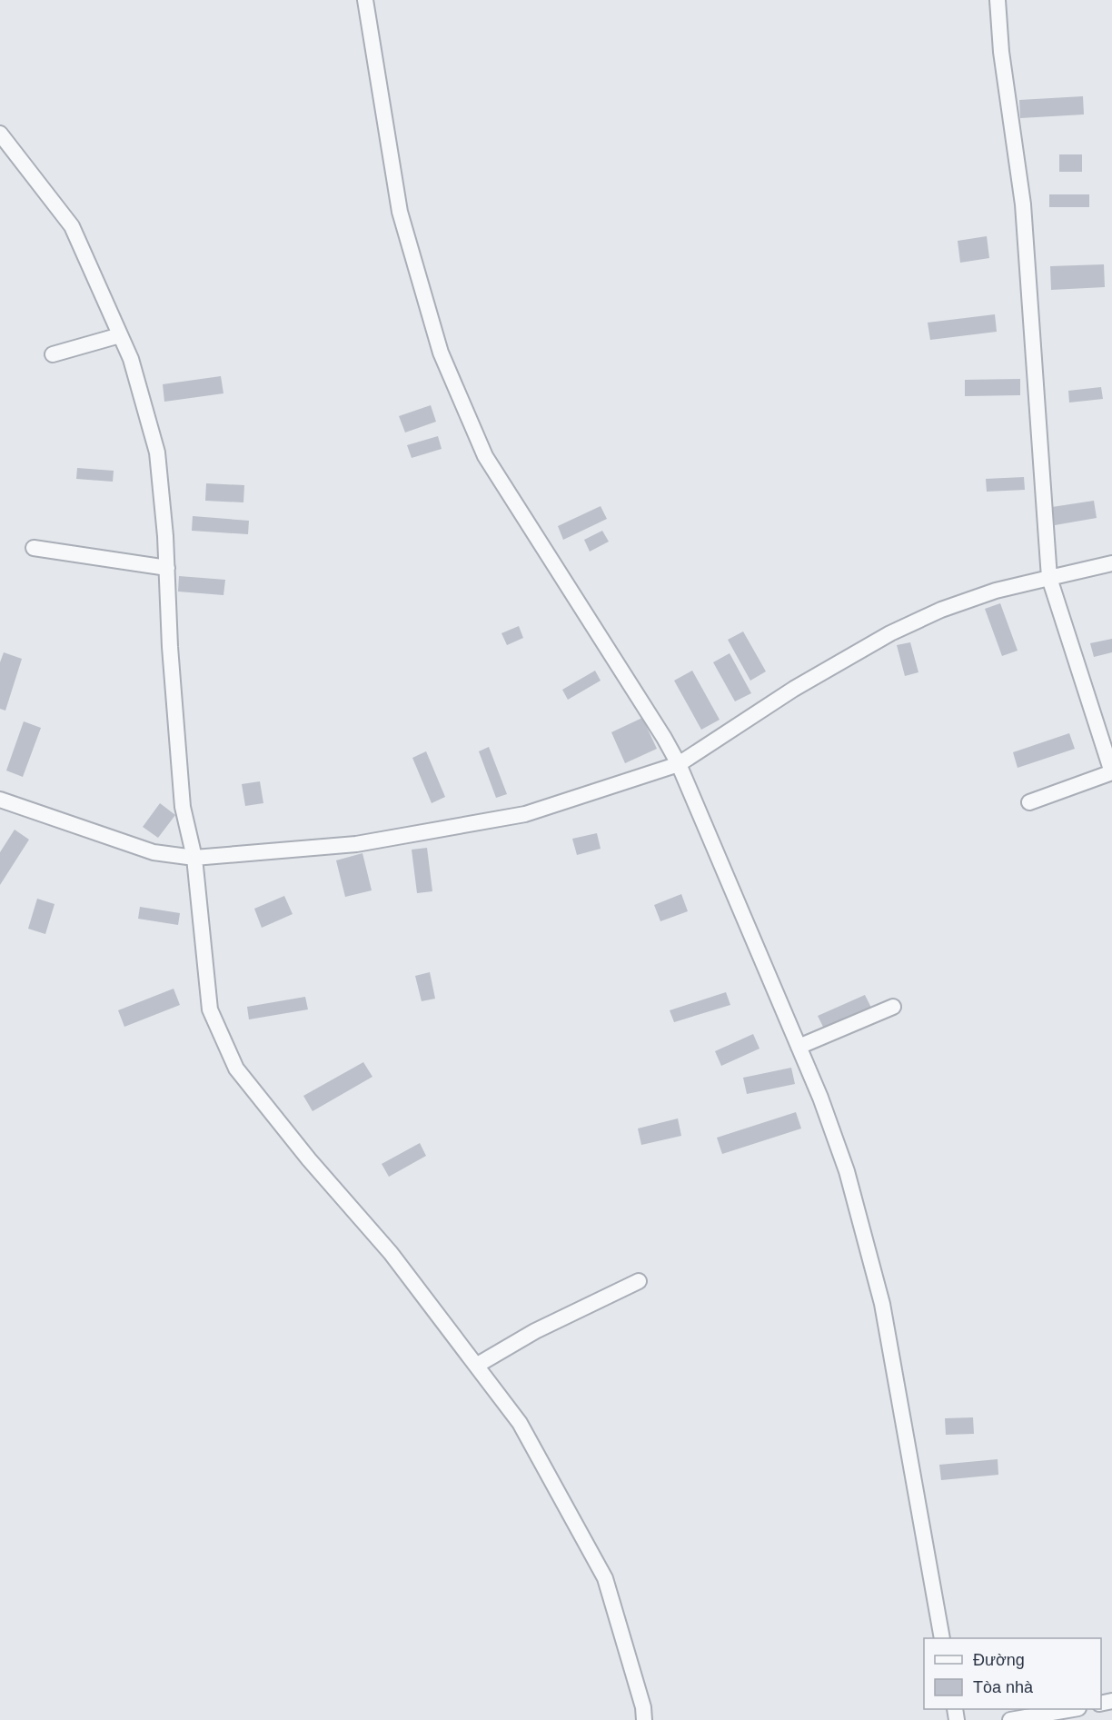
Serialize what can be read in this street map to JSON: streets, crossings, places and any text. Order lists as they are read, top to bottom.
{
  "legend": ["Đường", "Tòa nhà"]
}
